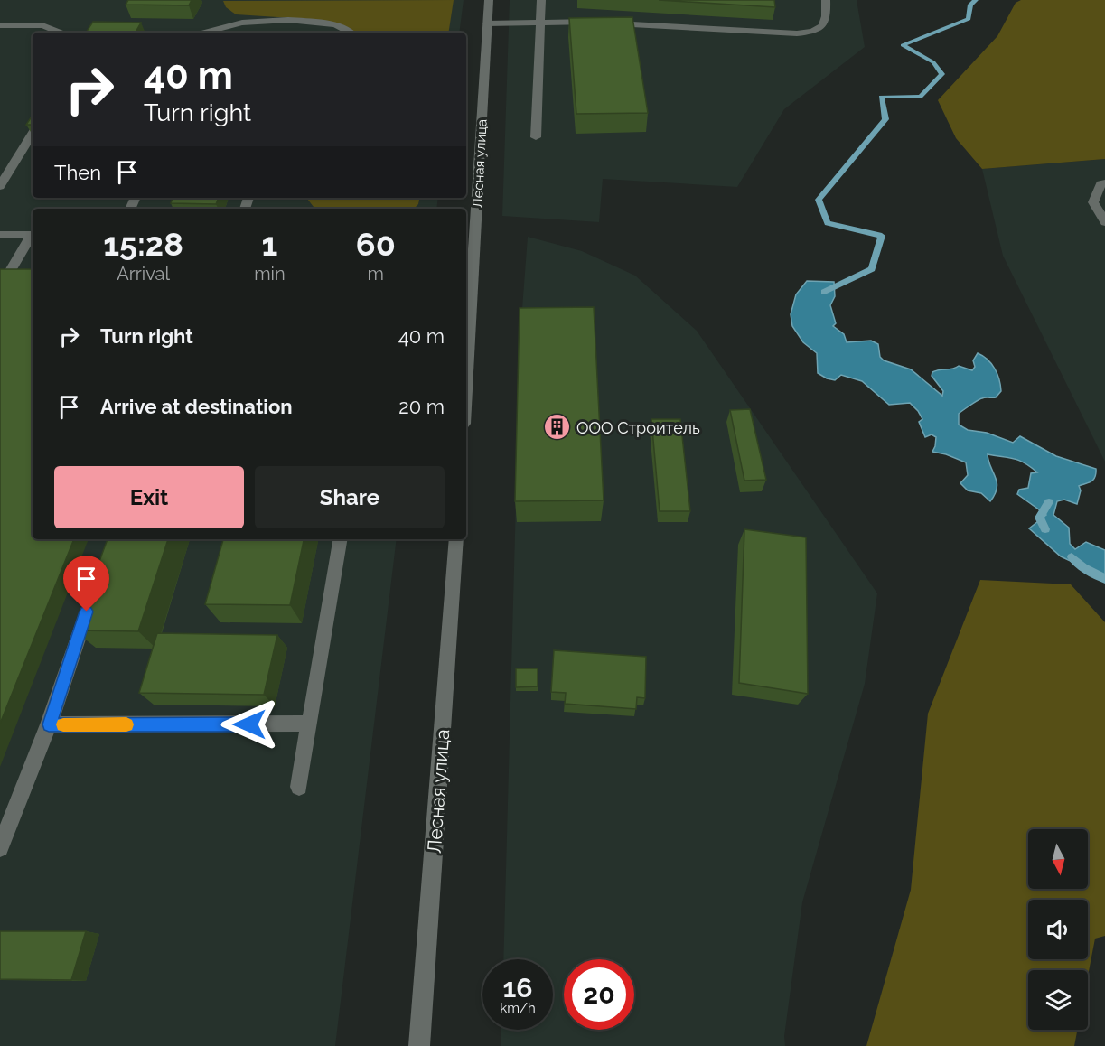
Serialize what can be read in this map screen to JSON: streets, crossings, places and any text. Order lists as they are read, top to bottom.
{
  "streets": {
    "street": ["Лесная улица"]
  },
  "places": {
    "building": ["ООО Строитель"]
  },
  "north": "bottom",
  "page": {
    "turn": ["40 m", "Turn right"],
    "then": "Then",
    "eta": [
      "15:28",
      "Arrival",
      "1",
      "min",
      "60",
      "m"
    ],
    "list": [
      {
        "name": "Turn right",
        "value": "40 m"
      },
      {
        "name": "Arrive at destination",
        "value": "20 m"
      }
    ],
    "buttons": ["Exit", "Share"],
    "speed": "16 km/h",
    "limit": "20"
  }
}
